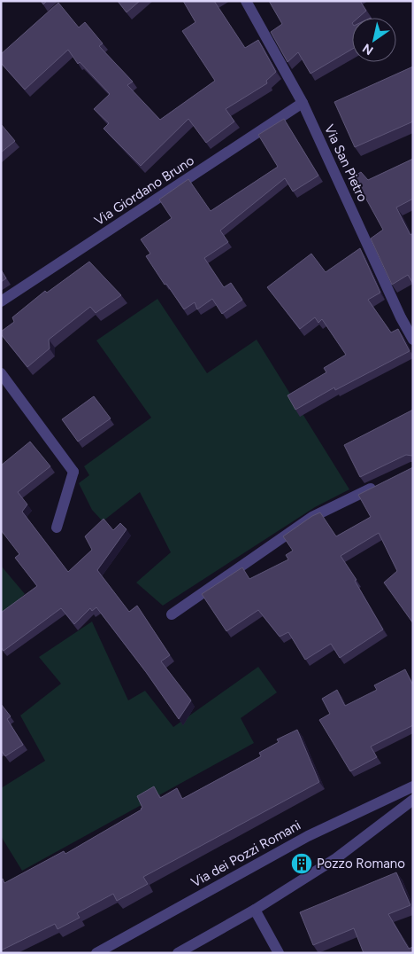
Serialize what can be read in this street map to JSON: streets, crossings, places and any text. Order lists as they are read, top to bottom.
{
  "streets": {
    "street": ["Via San Pietro", "Via Giordano Bruno", "Via dei Pozzi Romani"]
  },
  "crossings": [
    ["Via San Pietro", "Via Giordano Bruno"]
  ],
  "places": {
    "building": ["Pozzo Romano"]
  },
  "north": "bottom left"
}
